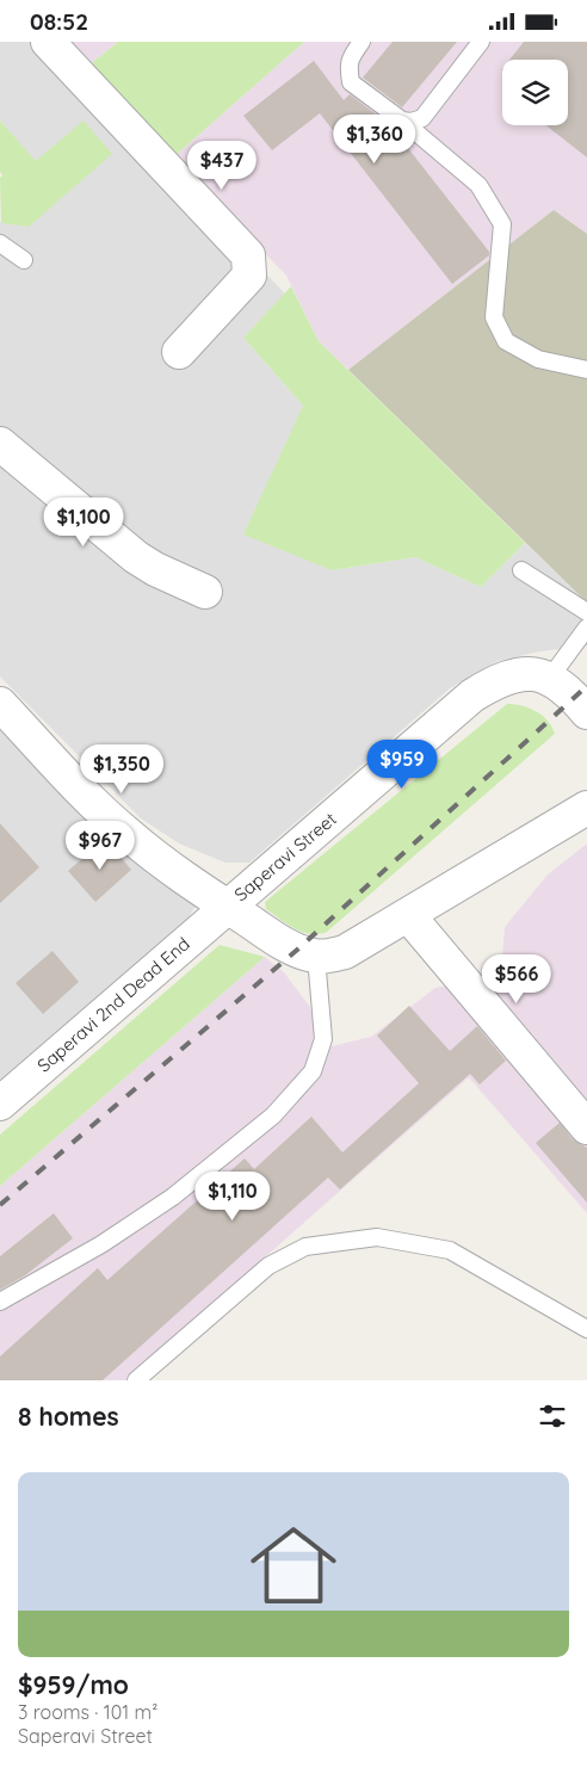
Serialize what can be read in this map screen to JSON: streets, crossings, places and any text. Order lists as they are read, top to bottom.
{
  "streets": {
    "street": ["Saperavi Street", "Saperavi 2nd Dead End"]
  },
  "crossings": [
    ["Saperavi Street", "Saperavi 2nd Dead End"]
  ],
  "page": {
    "status": "08:52",
    "price": [
      "$1,360",
      "$437",
      "$1,100",
      "$959",
      "$1,350",
      "$967",
      "$566",
      "$1,110"
    ],
    "heading": "8 homes",
    "list": [
      {
        "name": "$959/mo",
        "note": "3 rooms · 101 m² · Saperavi Street"
      }
    ]
  }
}
